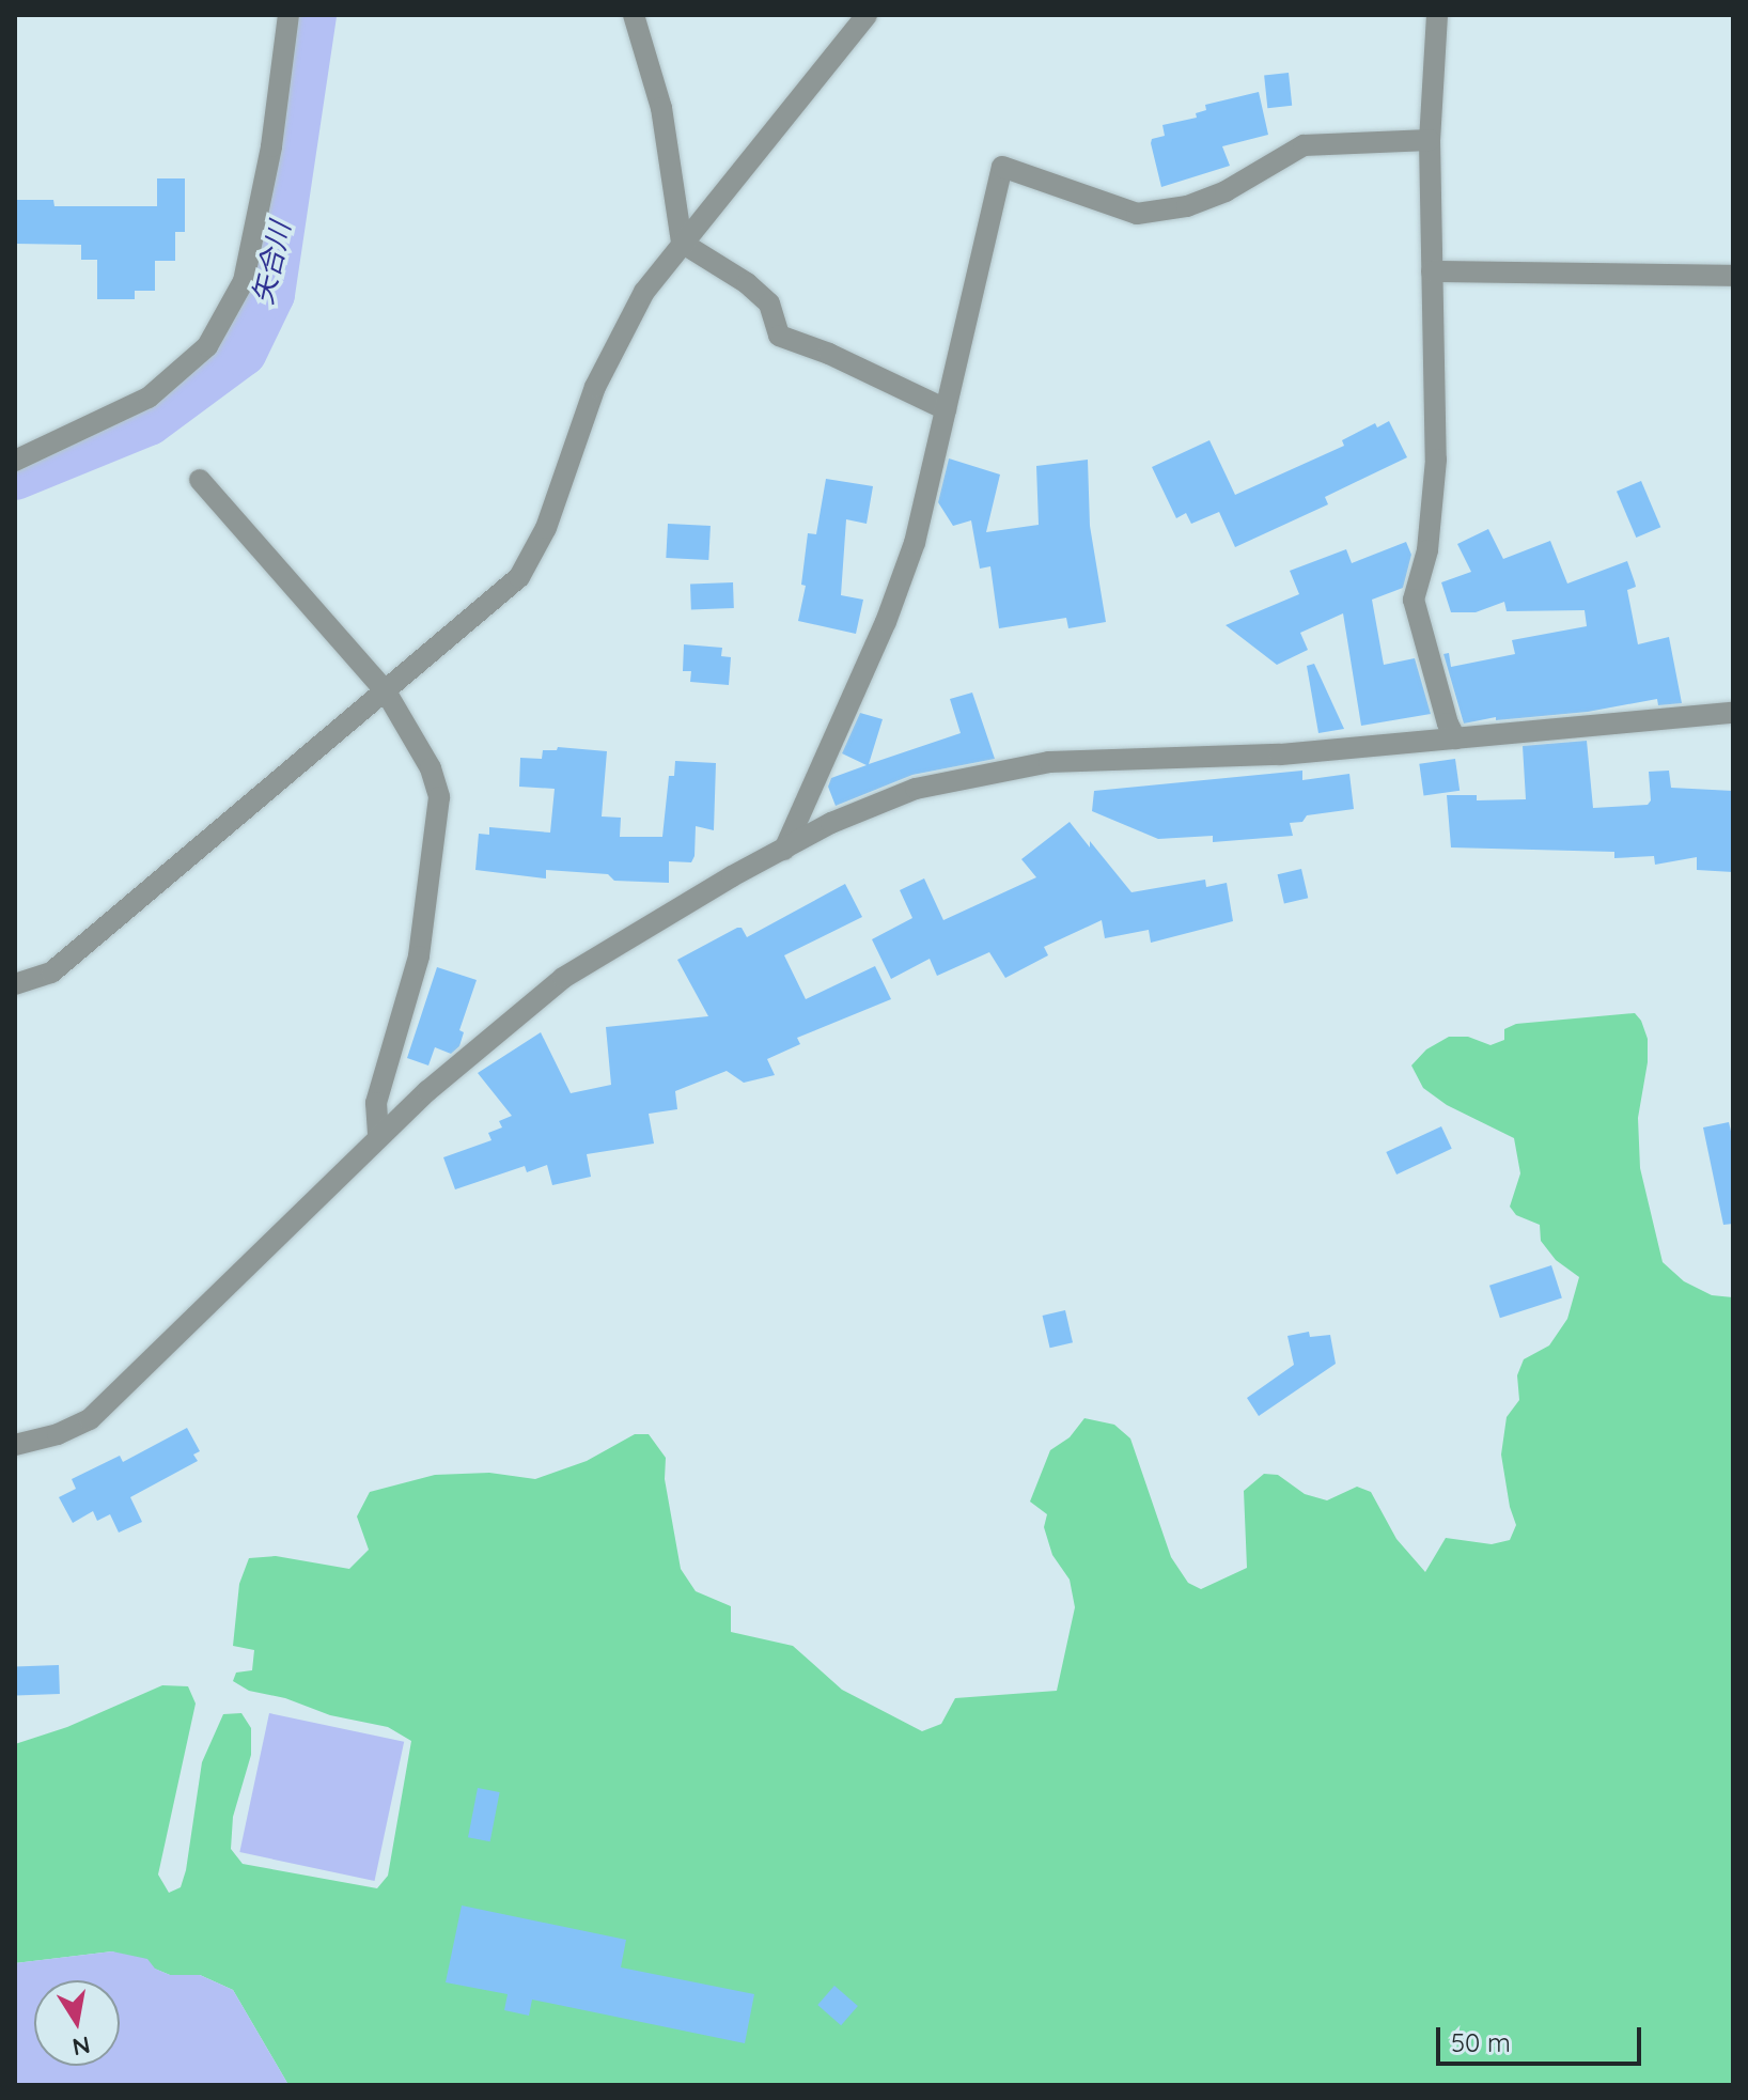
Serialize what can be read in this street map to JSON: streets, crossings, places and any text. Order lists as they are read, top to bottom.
{
  "water": ["矢合川"],
  "scale_bar": "50 m",
  "north": "bottom"
}
